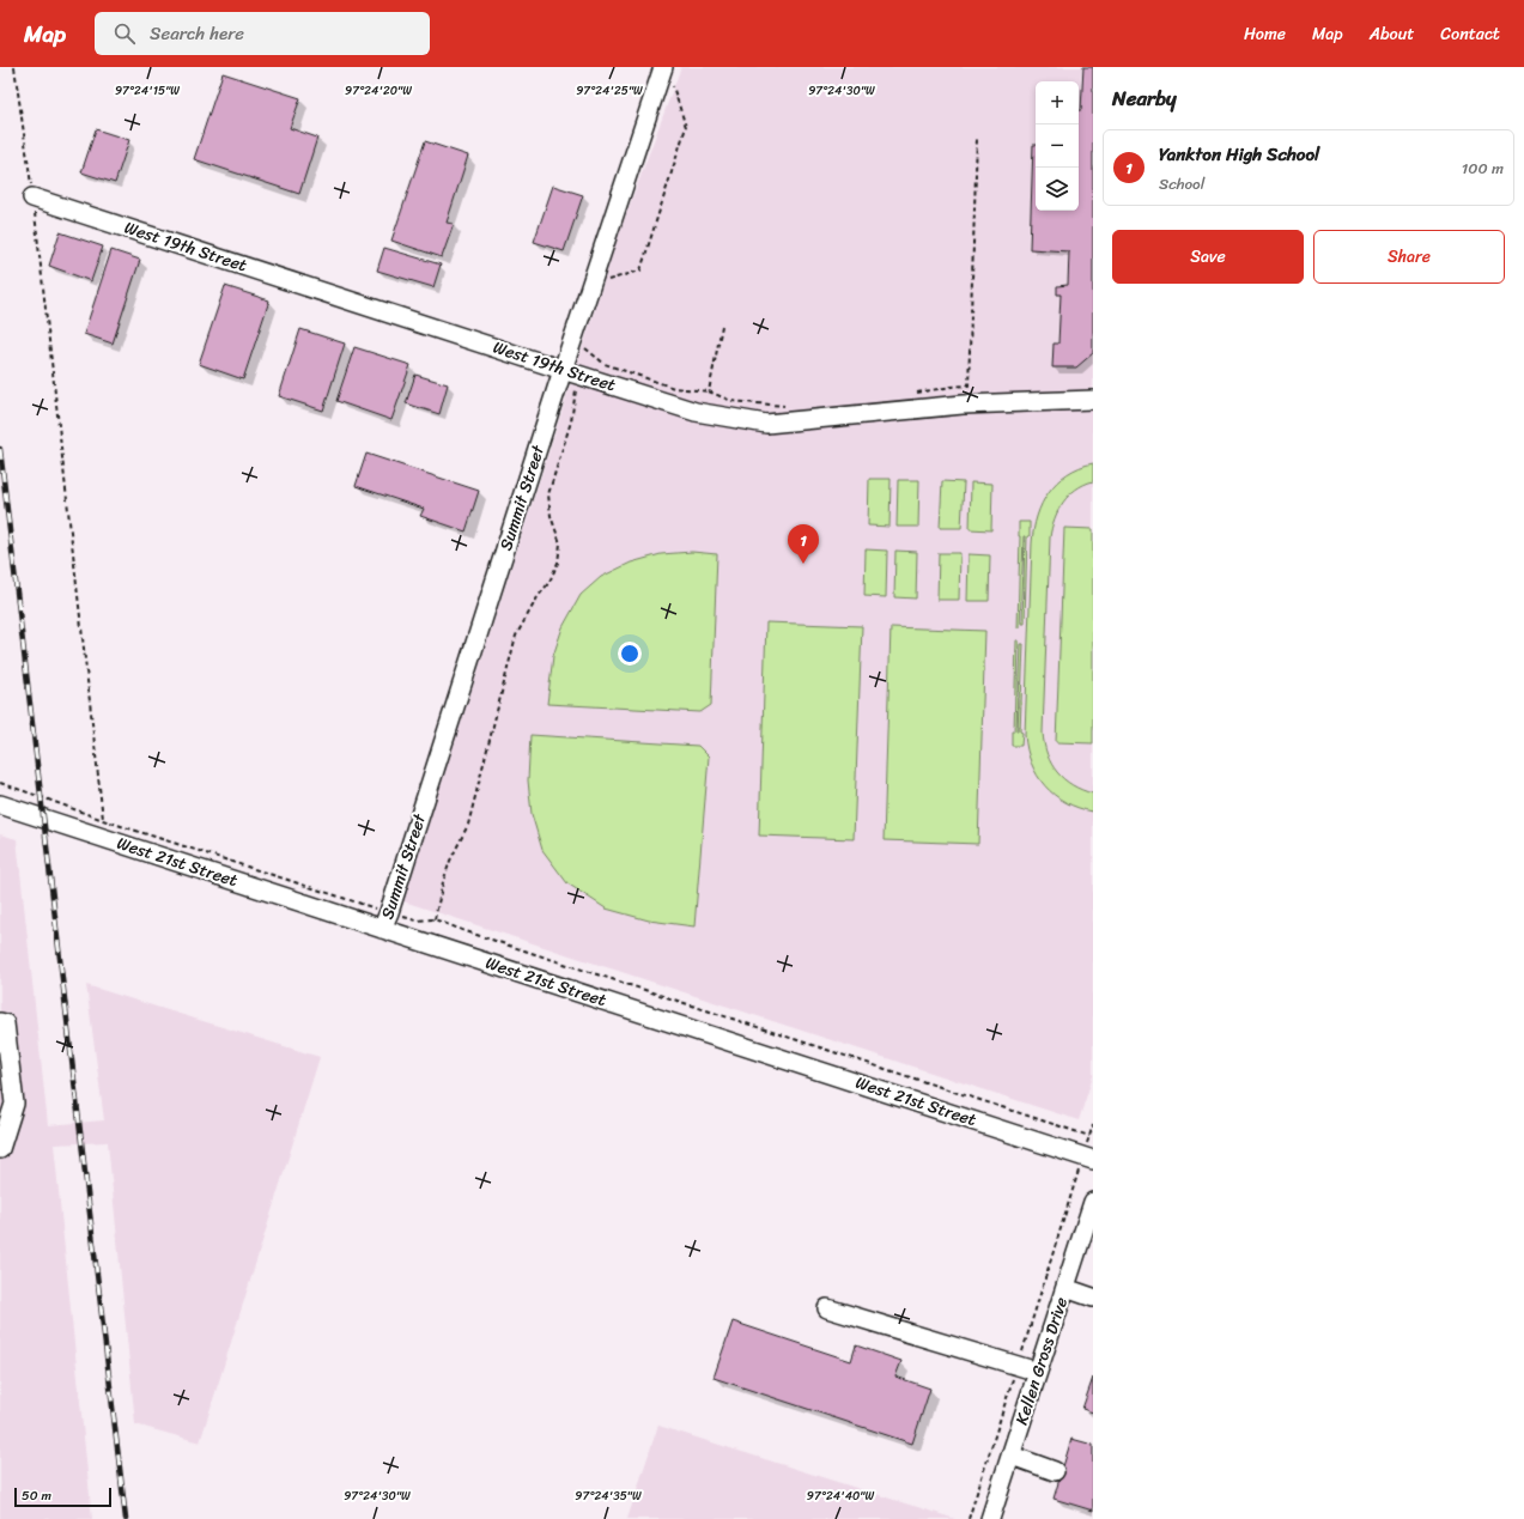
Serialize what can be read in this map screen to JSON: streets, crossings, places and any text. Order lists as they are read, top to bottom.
{
  "streets": {
    "street": [
      "West 19th Street",
      "Summit Street",
      "West 21st Street",
      "Kellen Gross Drive"
    ]
  },
  "crossings": [
    ["West 19th Street", "Summit Street"],
    ["Summit Street", "West 21st Street"]
  ],
  "scale_bar": "50 m",
  "page": {
    "header": "Map",
    "search": "Search here",
    "nav": [
      "Home",
      "Map",
      "About",
      "Contact"
    ],
    "heading": "Nearby",
    "map_buttons": ["+", "−"],
    "list": [
      {
        "mark": "1",
        "name": "Yankton High School",
        "note": "School",
        "value": "100 m"
      }
    ],
    "buttons": ["Save", "Share"],
    "pins": "1",
    "scale": "50 m"
  },
  "coordinates": [
    "97°24'15\"W",
    "97°24'20\"W",
    "97°24'25\"W",
    "97°24'30\"W",
    "97°24'35\"W",
    "97°24'40\"W"
  ]
}
